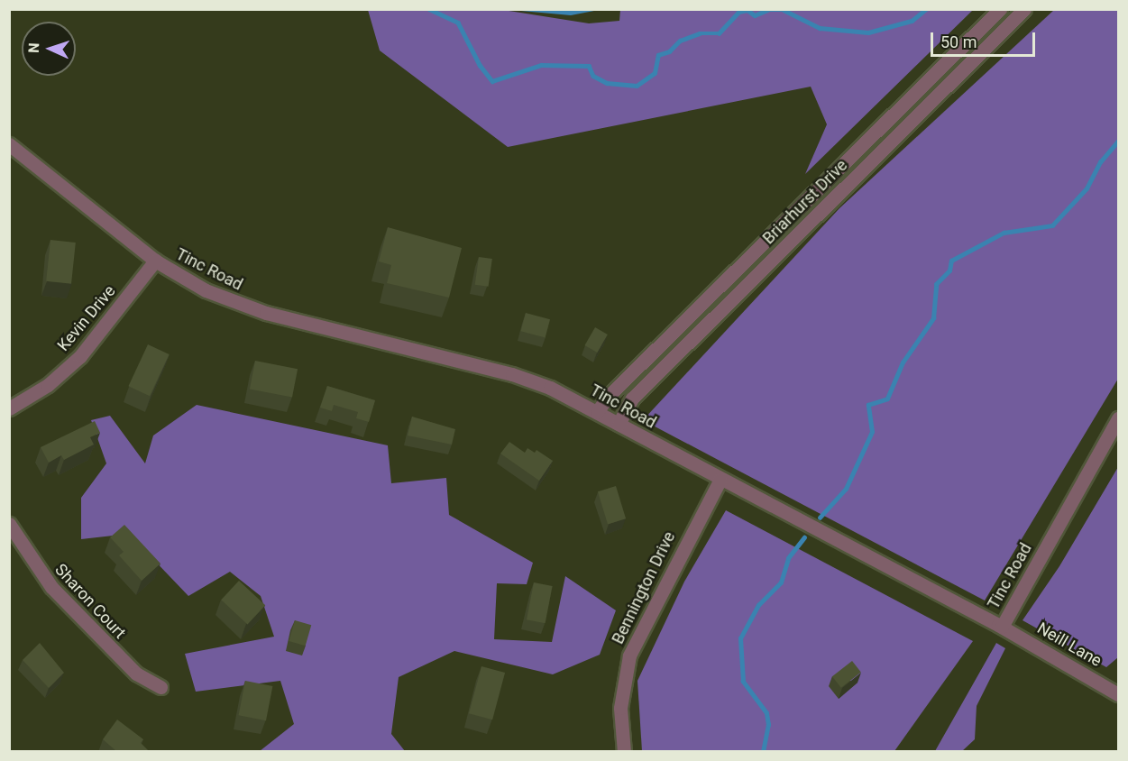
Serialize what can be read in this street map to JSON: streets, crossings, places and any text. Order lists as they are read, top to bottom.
{
  "streets": {
    "street": [
      "Briarhurst Drive",
      "Tinc Road",
      "Kevin Drive",
      "Bennington Drive",
      "Sharon Court",
      "Neill Lane"
    ]
  },
  "crossings": [
    ["Briarhurst Drive", "Tinc Road"],
    ["Tinc Road", "Kevin Drive"],
    ["Tinc Road", "Bennington Drive"],
    ["Tinc Road", "Neill Lane"]
  ],
  "scale_bar": "50 m",
  "north": "left"
}
